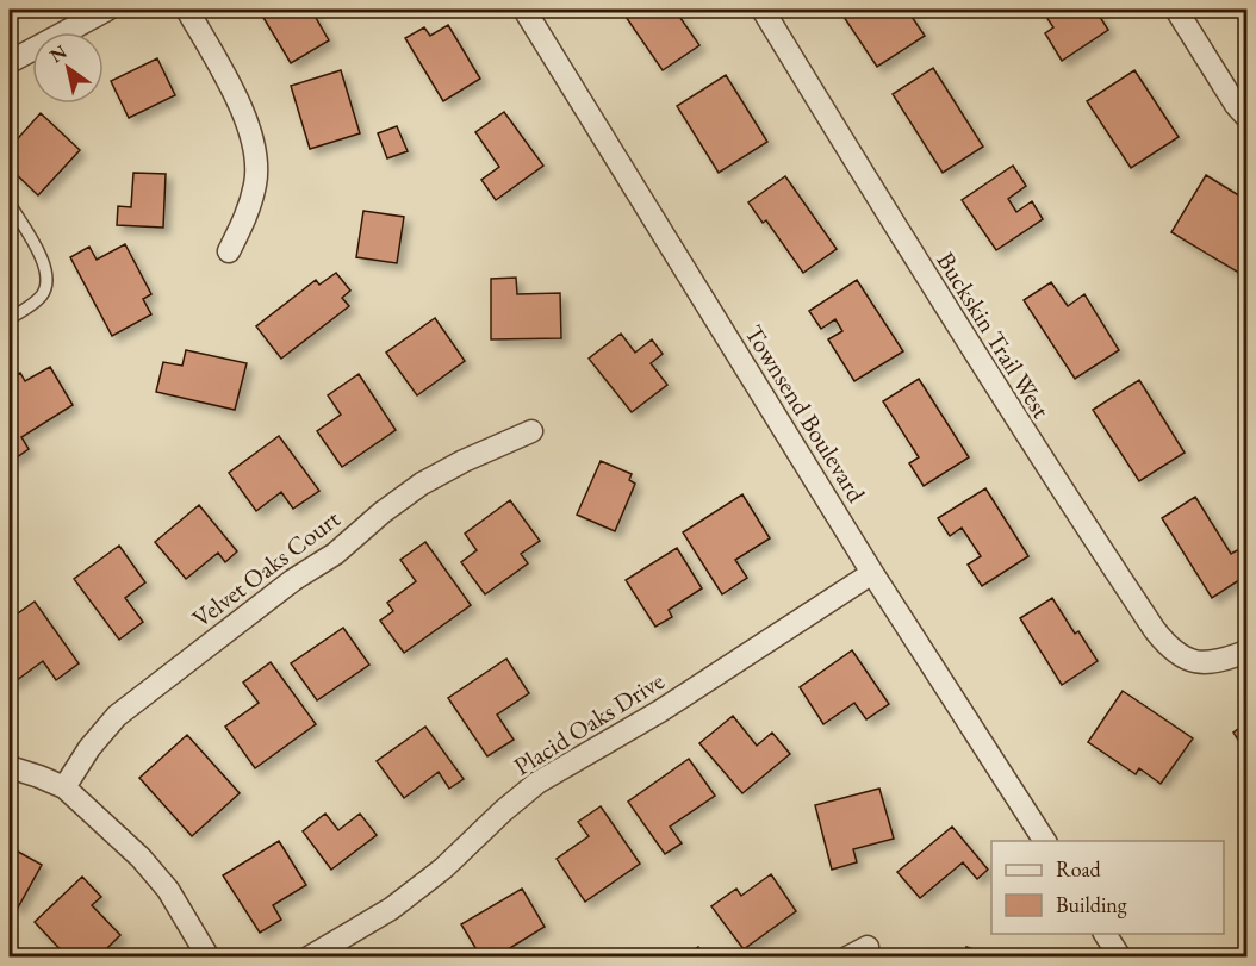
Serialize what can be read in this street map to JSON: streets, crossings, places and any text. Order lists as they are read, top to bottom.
{
  "streets": {
    "street": [
      "Buckskin Trail West",
      "Townsend Boulevard",
      "Velvet Oaks Court",
      "Placid Oaks Drive"
    ]
  },
  "crossings": [
    ["Townsend Boulevard", "Placid Oaks Drive"]
  ],
  "legend": ["Road", "Building"],
  "north": "top left"
}
